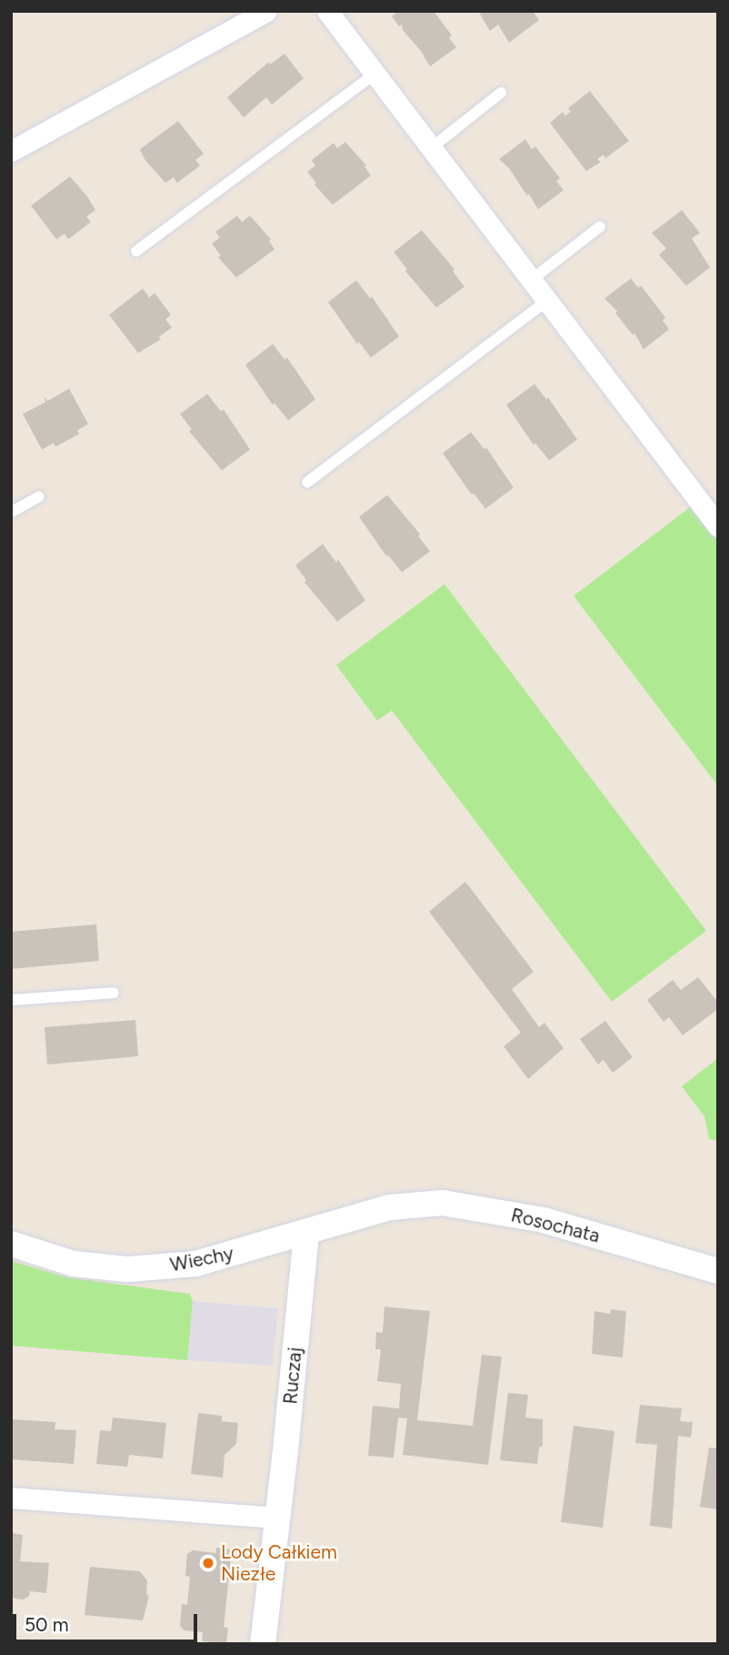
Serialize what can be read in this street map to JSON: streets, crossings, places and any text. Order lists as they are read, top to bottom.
{
  "streets": {
    "street": ["Rosochata", "Wiechy", "Ruczaj"]
  },
  "crossings": [
    ["Rosochata", "Wiechy"],
    ["Wiechy", "Ruczaj"]
  ],
  "places": ["Lody Całkiem Niezłe"],
  "scale_bar": "50 m"
}
